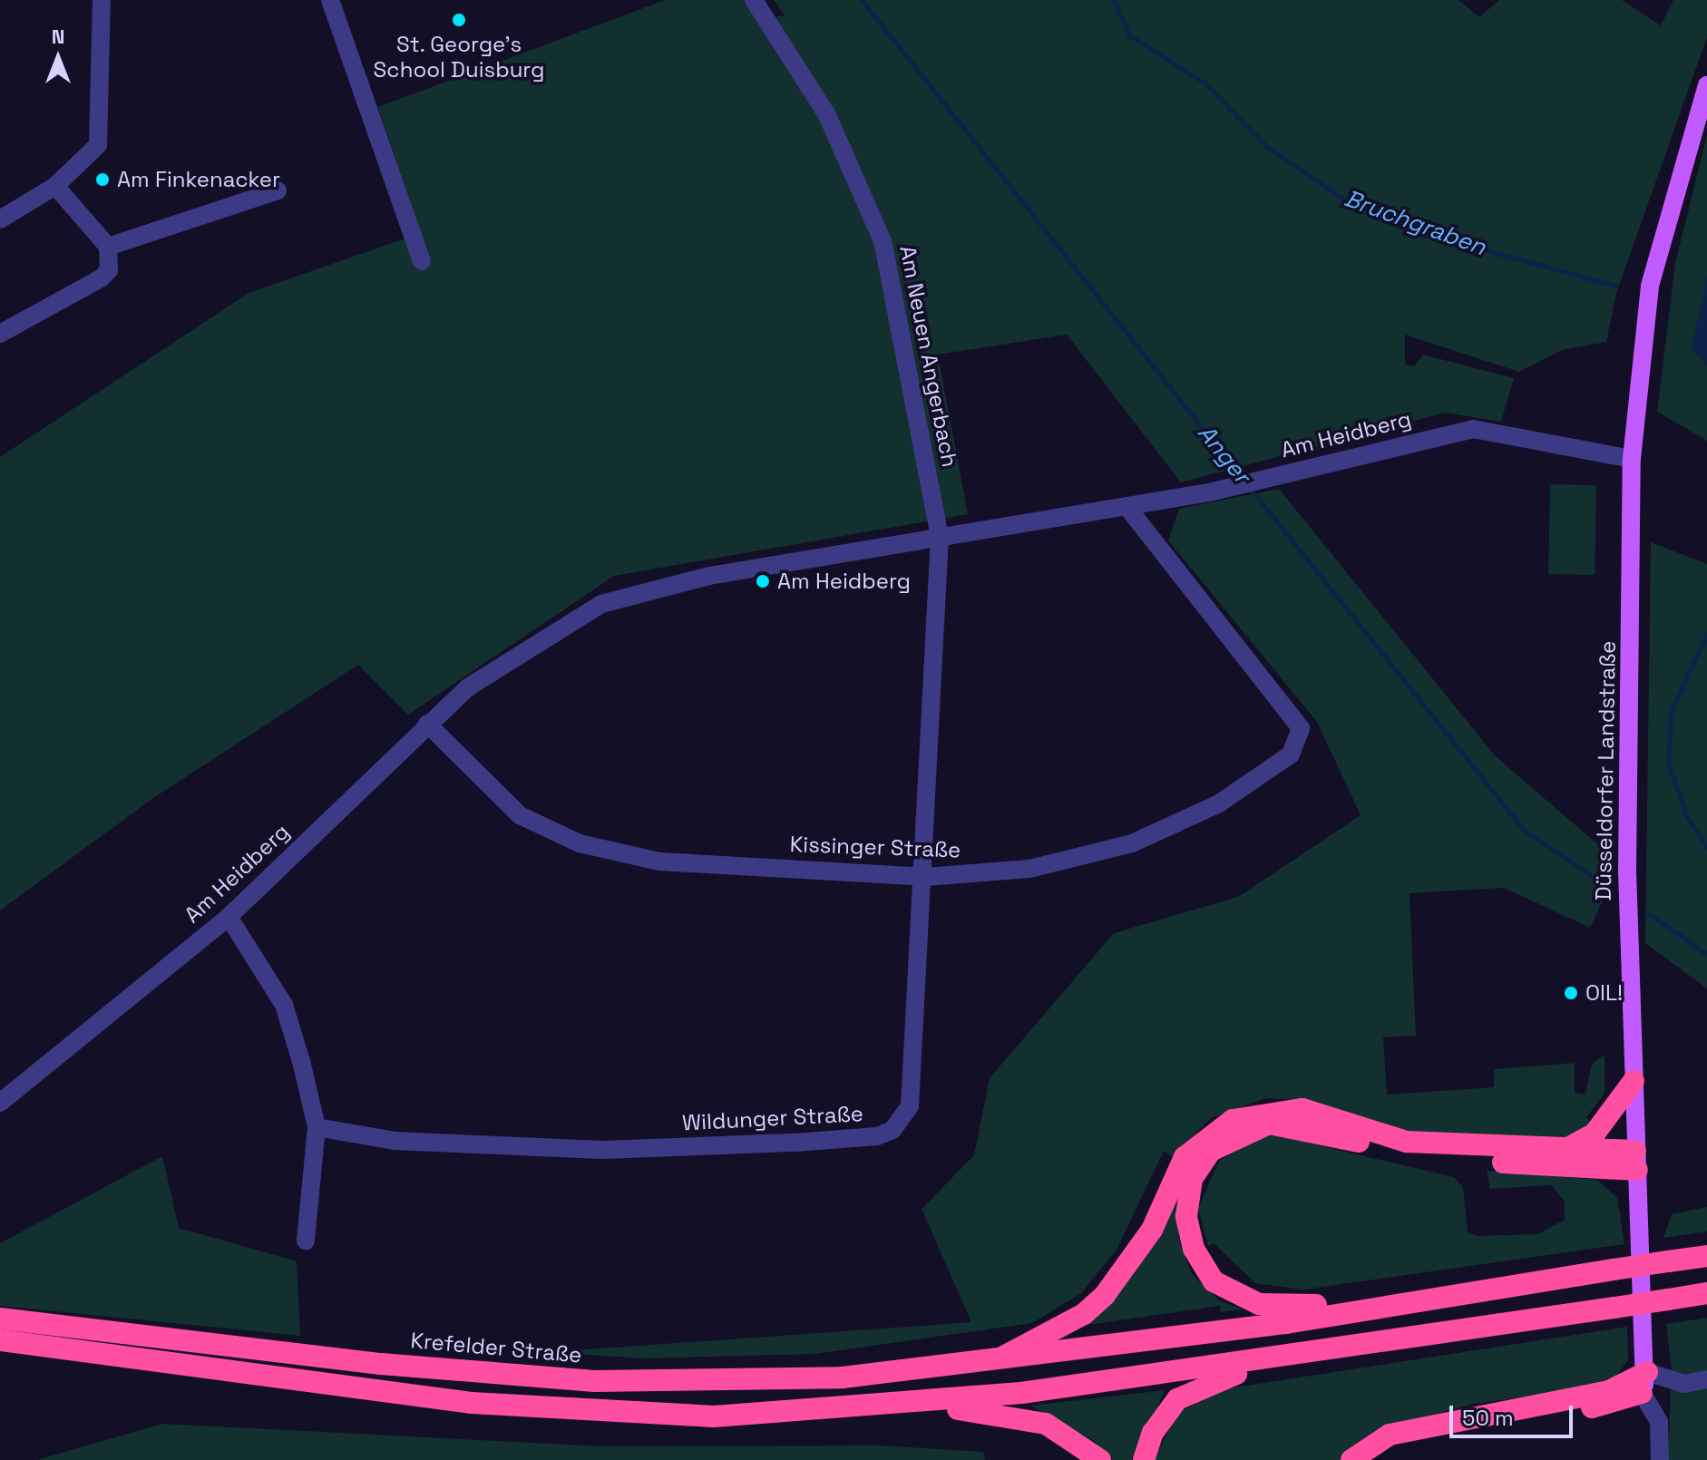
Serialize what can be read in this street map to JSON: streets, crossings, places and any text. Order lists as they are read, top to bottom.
{
  "streets": {
    "highway": ["Krefelder Straße"],
    "main road": ["Düsseldorfer Landstraße"],
    "street": [
      "Am Neuen Angerbach",
      "Am Heidberg",
      "Kissinger Straße",
      "Wildunger Straße"
    ]
  },
  "crossings": [
    ["Am Neuen Angerbach", "Am Heidberg"],
    ["Am Neuen Angerbach", "Wildunger Straße"],
    ["Am Heidberg", "Düsseldorfer Landstraße"],
    ["Am Heidberg", "Kissinger Straße"],
    ["Am Heidberg", "Wildunger Straße"],
    ["Kissinger Straße", "Wildunger Straße"]
  ],
  "water": ["Bruchgraben", "Anger"],
  "places": [
    "St. George’s School Duisburg",
    "Am Finkenacker",
    "Am Heidberg",
    "OIL!"
  ],
  "scale_bar": "50 m",
  "north": "top"
}
